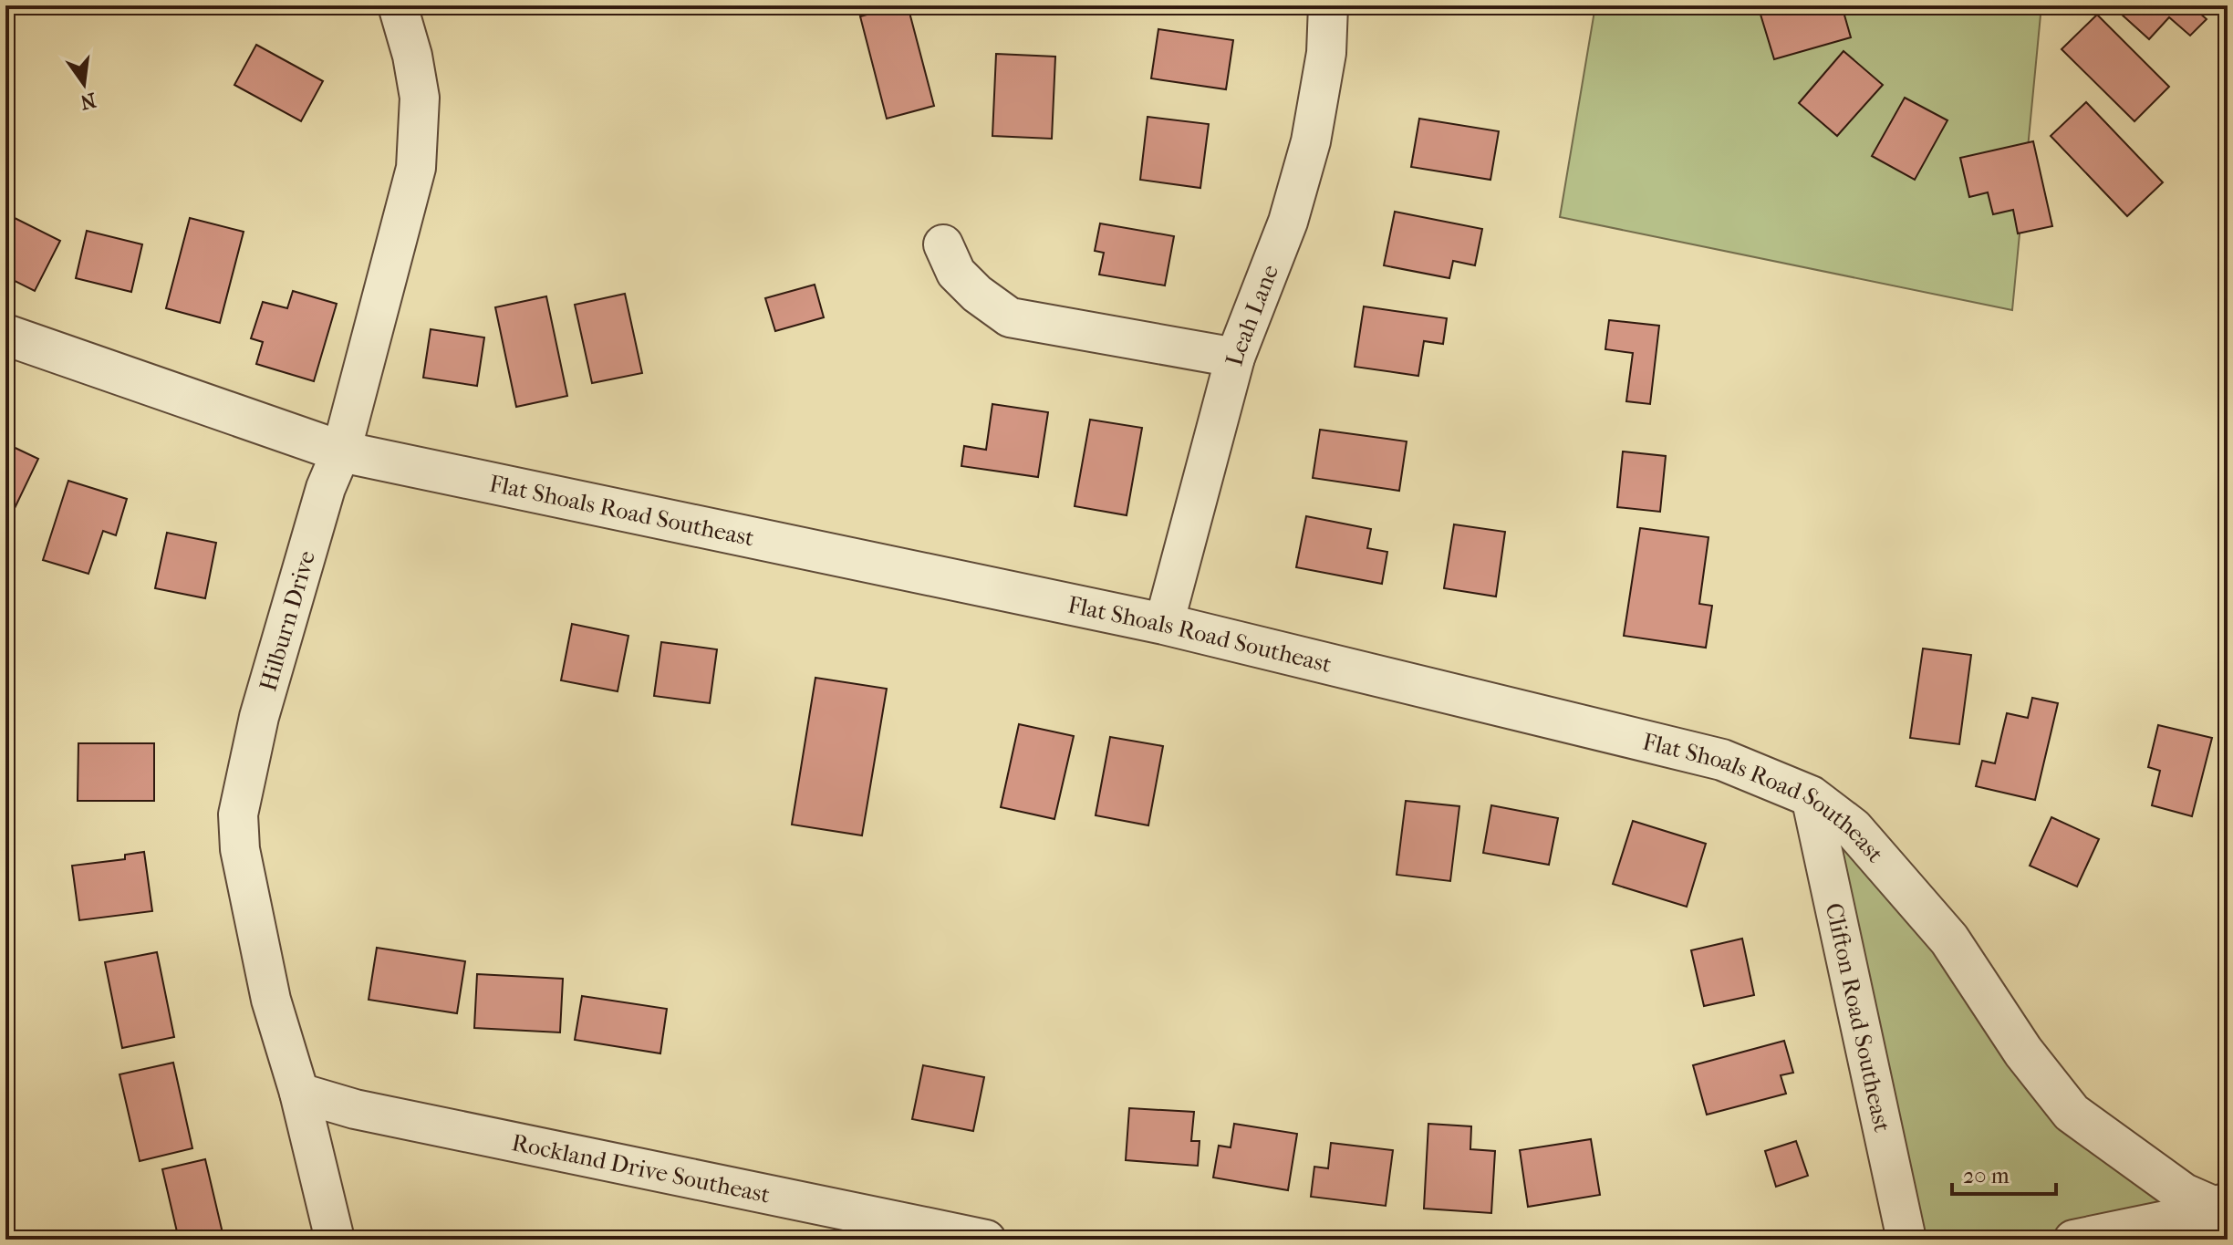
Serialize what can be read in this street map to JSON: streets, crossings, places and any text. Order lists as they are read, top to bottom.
{
  "streets": {
    "street": [
      "Leah Lane",
      "Flat Shoals Road Southeast",
      "Hilburn Drive",
      "Clifton Road Southeast",
      "Rockland Drive Southeast"
    ]
  },
  "crossings": [
    ["Leah Lane", "Flat Shoals Road Southeast"],
    ["Flat Shoals Road Southeast", "Hilburn Drive"],
    ["Flat Shoals Road Southeast", "Clifton Road Southeast"],
    ["Hilburn Drive", "Rockland Drive Southeast"]
  ],
  "scale_bar": "20 m",
  "north": "bottom"
}
